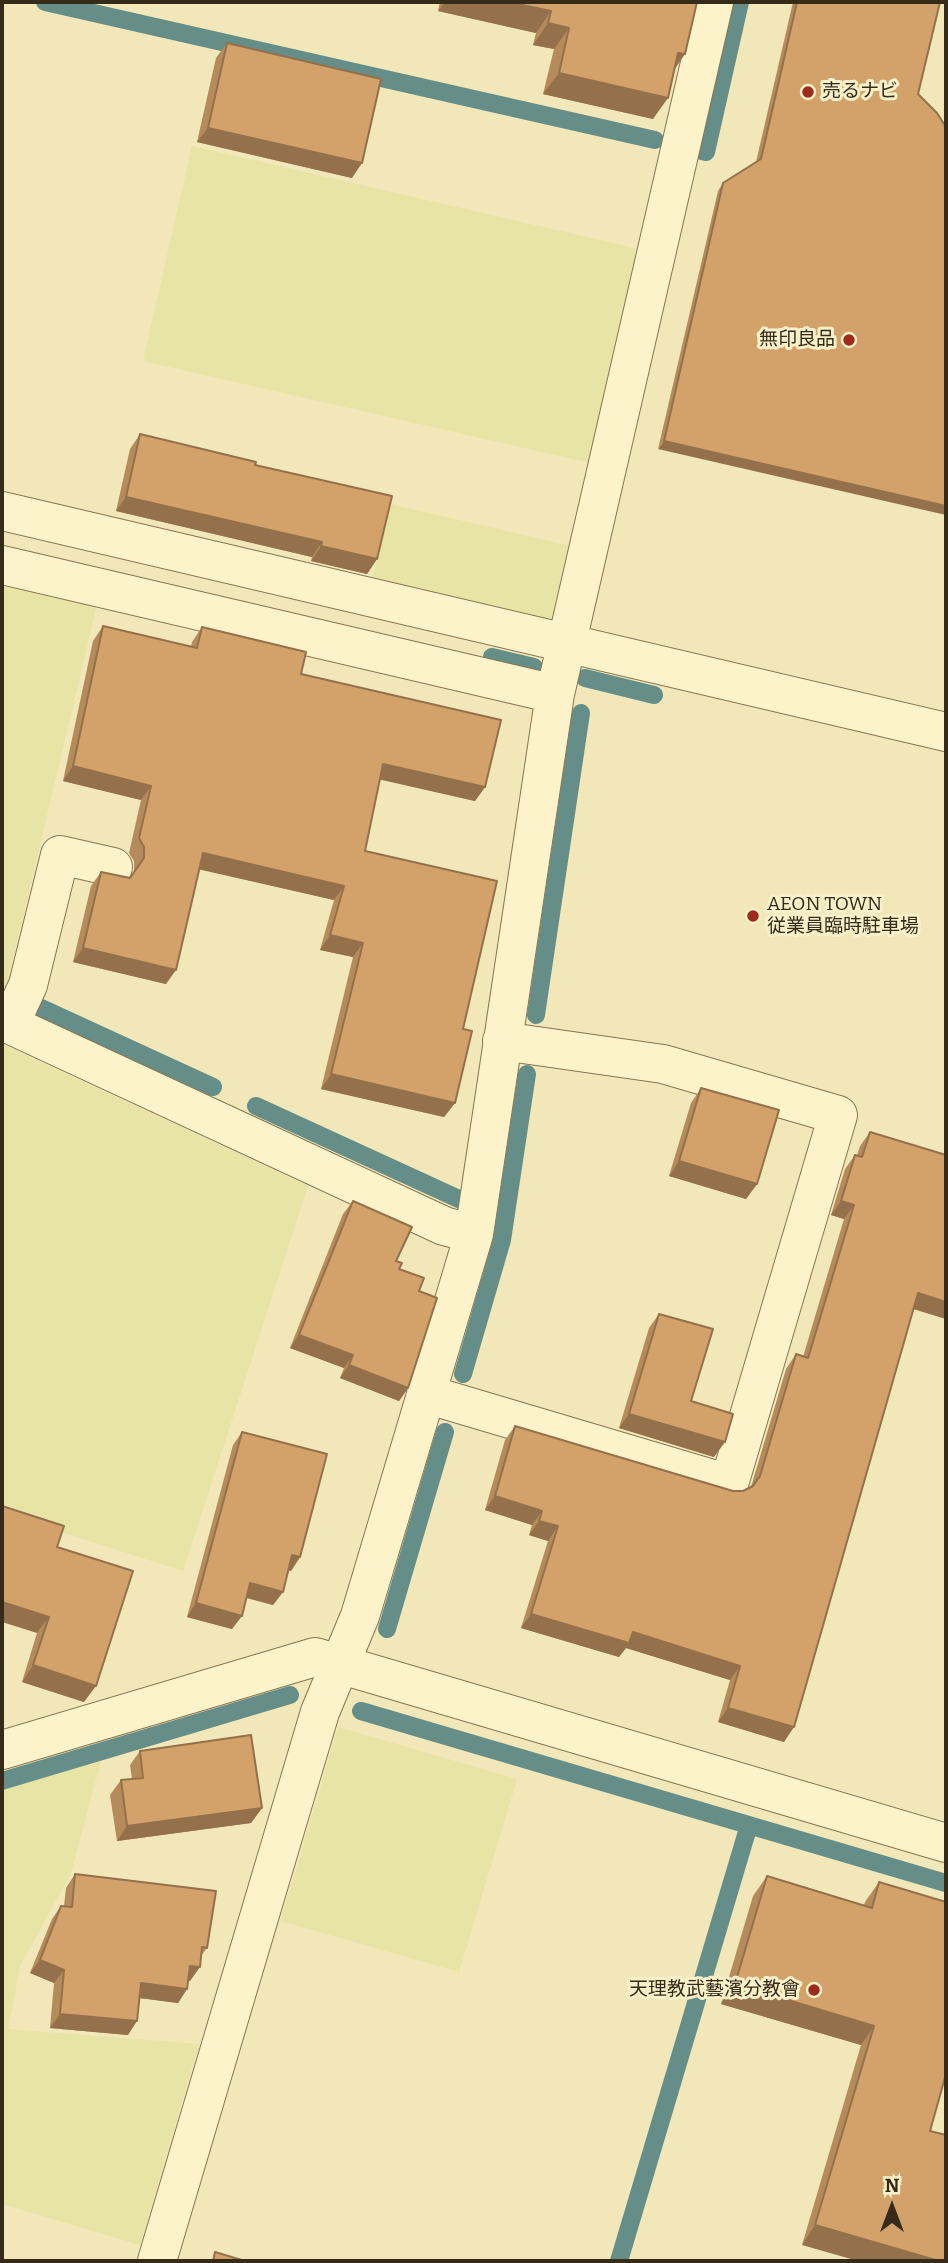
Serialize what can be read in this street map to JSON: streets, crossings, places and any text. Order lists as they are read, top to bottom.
{
  "places": [
    "売るナビ",
    "無印良品",
    "AEON TOWN 従業員臨時駐車場",
    "天理教武藝濱分教會"
  ],
  "north": "top"
}
